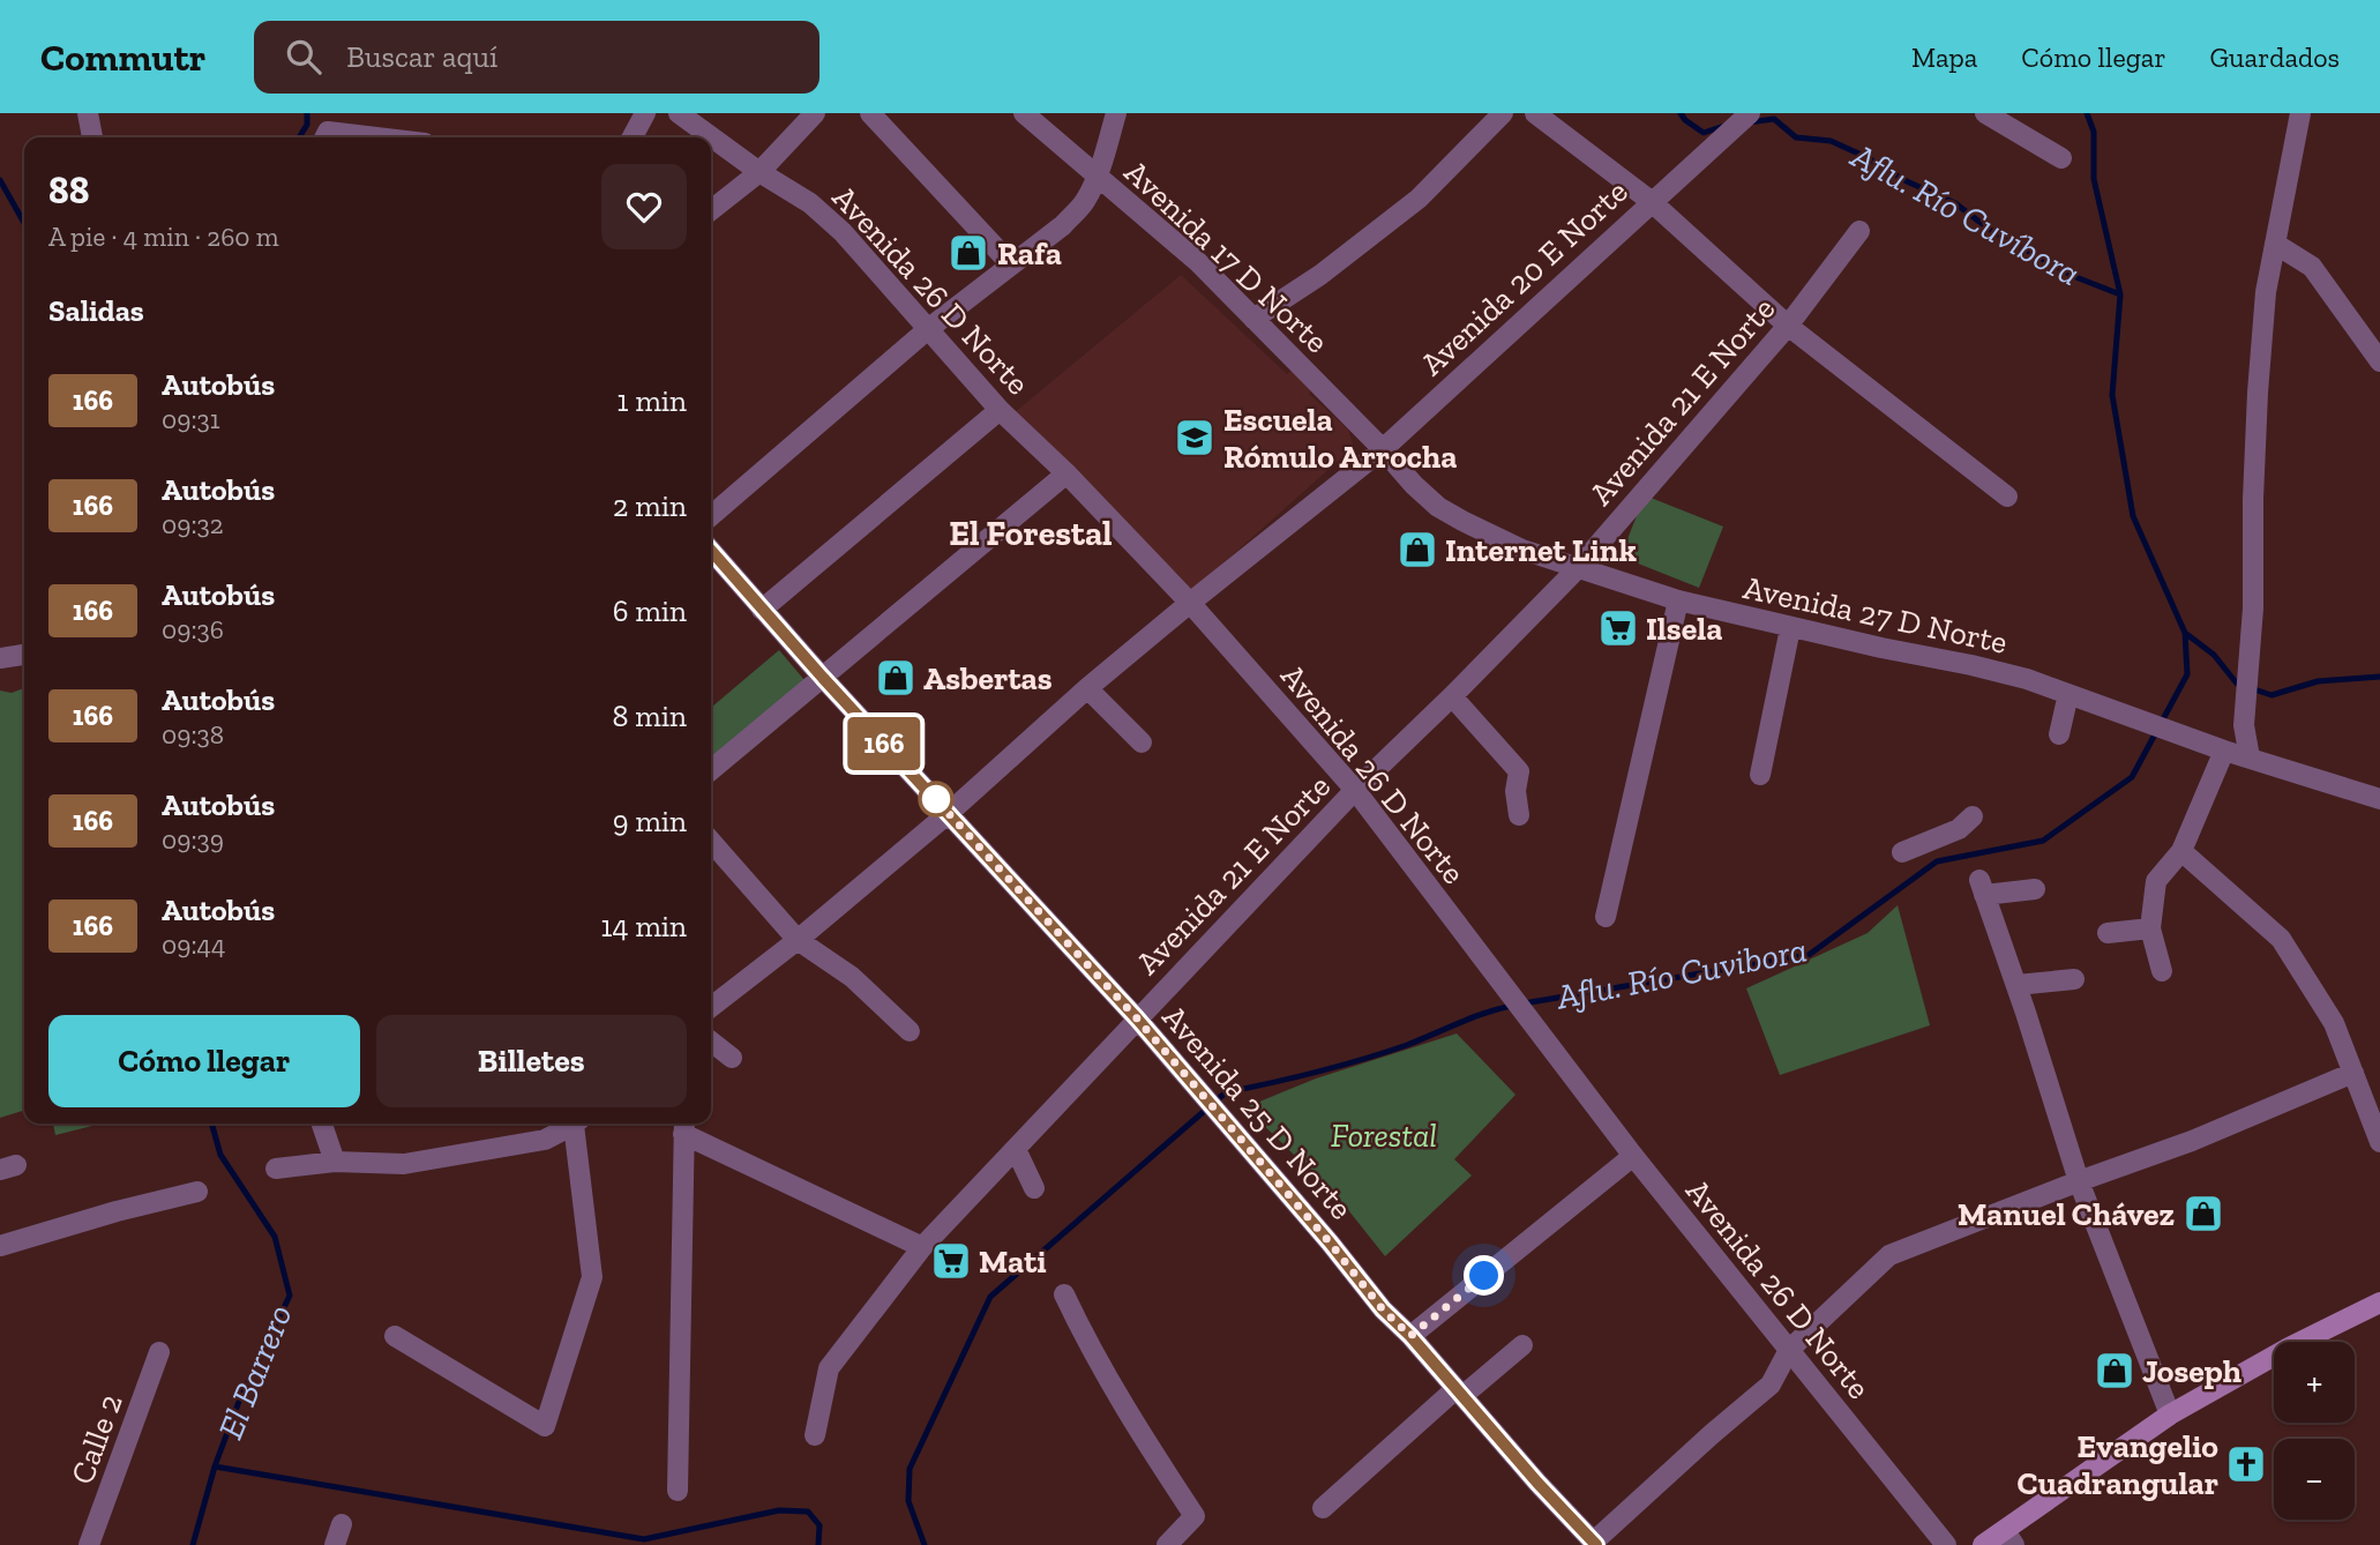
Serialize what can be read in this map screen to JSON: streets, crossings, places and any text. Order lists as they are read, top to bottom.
{
  "streets": {
    "street": [
      "Avenida 17 D Norte",
      "Avenida 20 E Norte",
      "Avenida 26 D Norte",
      "Avenida 21 E Norte",
      "Avenida 27 D Norte",
      "Avenida 25 D Norte",
      "Calle 2"
    ]
  },
  "crossings": [
    ["Avenida 17 D Norte", "Avenida 20 E Norte"],
    ["Avenida 17 D Norte", "Avenida 27 D Norte"],
    ["Avenida 20 E Norte", "Avenida 26 D Norte"],
    ["Avenida 20 E Norte", "Avenida 27 D Norte"],
    ["Avenida 20 E Norte", "Avenida 25 D Norte"],
    ["Avenida 26 D Norte", "Avenida 21 E Norte"],
    ["Avenida 21 E Norte", "Avenida 27 D Norte"],
    ["Avenida 21 E Norte", "Avenida 25 D Norte"]
  ],
  "districts": ["El Forestal"],
  "water": ["Aflu. Río Cuvíbora", "Aflu. Río Cuvibora", "El Barrero"],
  "parks": ["Forestal"],
  "places": {
    "shop": [
      "Rafa",
      "Internet Link",
      "Asbertas",
      "Manuel Chávez",
      "Joseph"
    ],
    "school or university": ["Escuela Rómulo Arrocha"],
    "supermarket": ["Ilsela", "Mati"],
    "church": ["Evangelio Cuadrangular"]
  },
  "lines": ["bus line 166"],
  "page": {
    "header": "Commutr",
    "search": "Buscar aquí",
    "nav": ["Mapa", "Cómo llegar", "Guardados"],
    "on_map": "166",
    "heading": [
      ["88", "A pie · 4 min · 260 m"],
      "Salidas"
    ],
    "list": [
      {
        "mark": "166",
        "name": "Autobús",
        "note": "09:31",
        "value": "1 min"
      },
      {
        "mark": "166",
        "name": "Autobús",
        "note": "09:32",
        "value": "2 min"
      },
      {
        "mark": "166",
        "name": "Autobús",
        "note": "09:36",
        "value": "6 min"
      },
      {
        "mark": "166",
        "name": "Autobús",
        "note": "09:38",
        "value": "8 min"
      },
      {
        "mark": "166",
        "name": "Autobús",
        "note": "09:39",
        "value": "9 min"
      },
      {
        "mark": "166",
        "name": "Autobús",
        "note": "09:44",
        "value": "14 min"
      }
    ],
    "buttons": ["Cómo llegar", "Billetes"],
    "map_buttons": ["+", "−"]
  }
}
